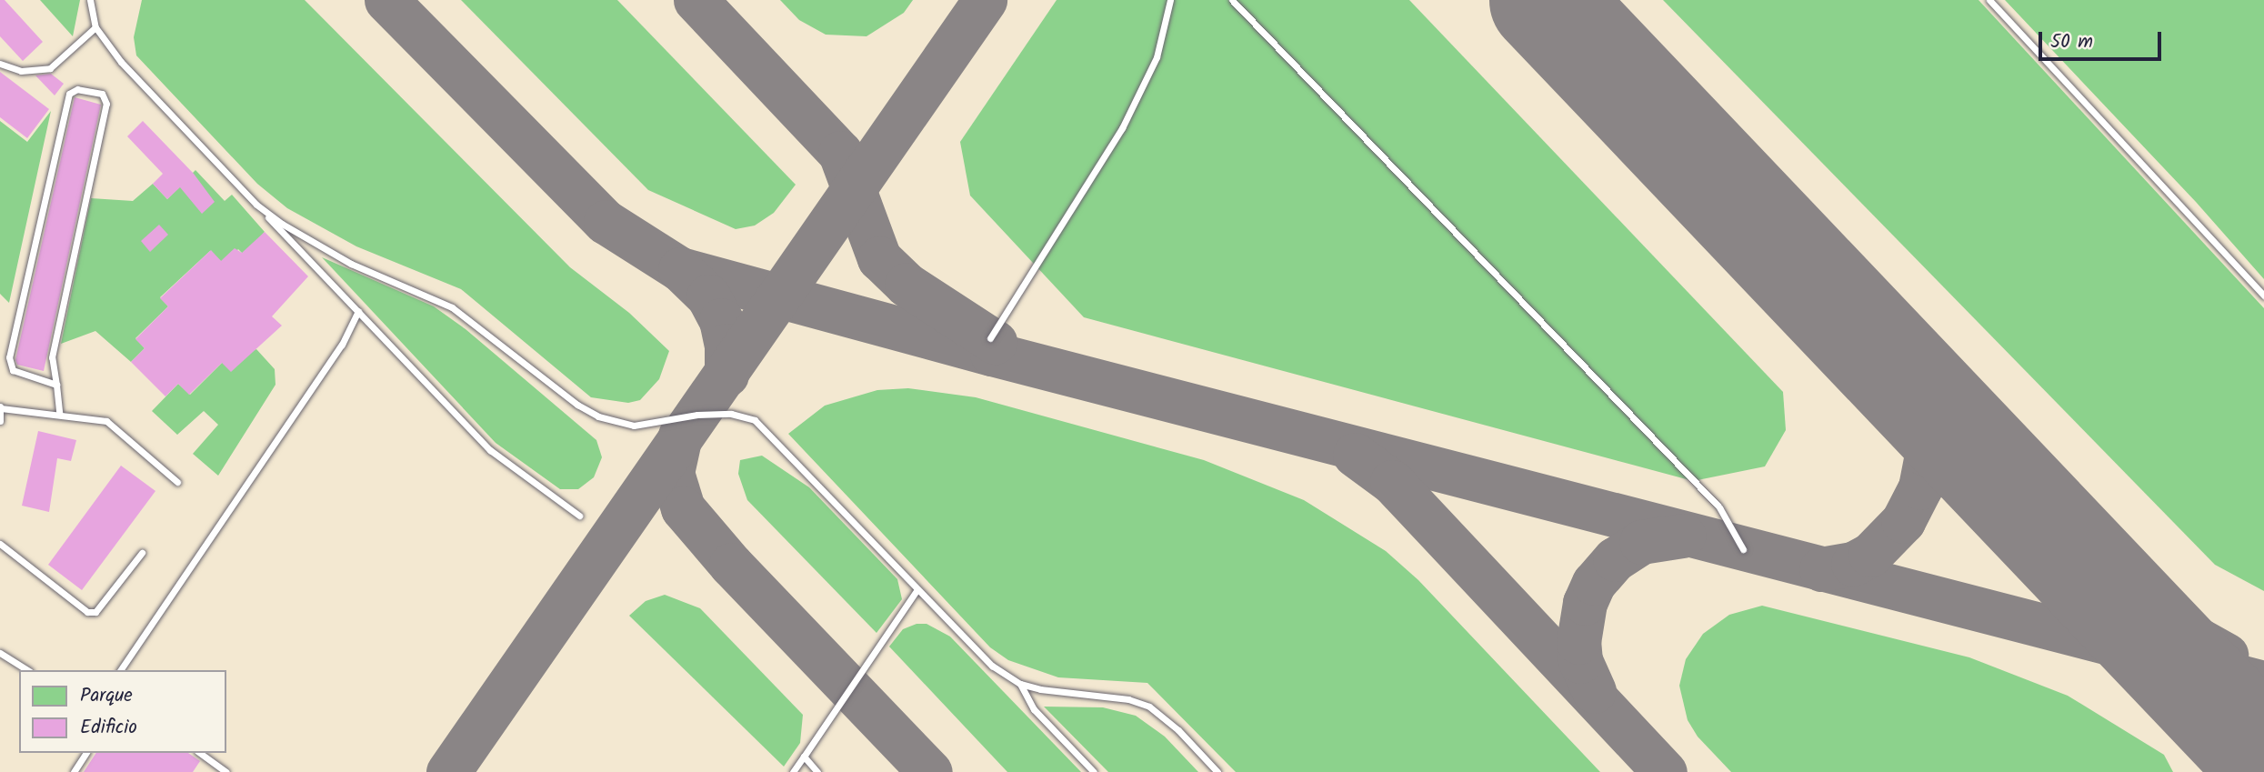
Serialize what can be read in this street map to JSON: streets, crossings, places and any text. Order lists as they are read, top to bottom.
{
  "legend": ["Parque", "Edificio"],
  "scale_bar": "50 m"
}
